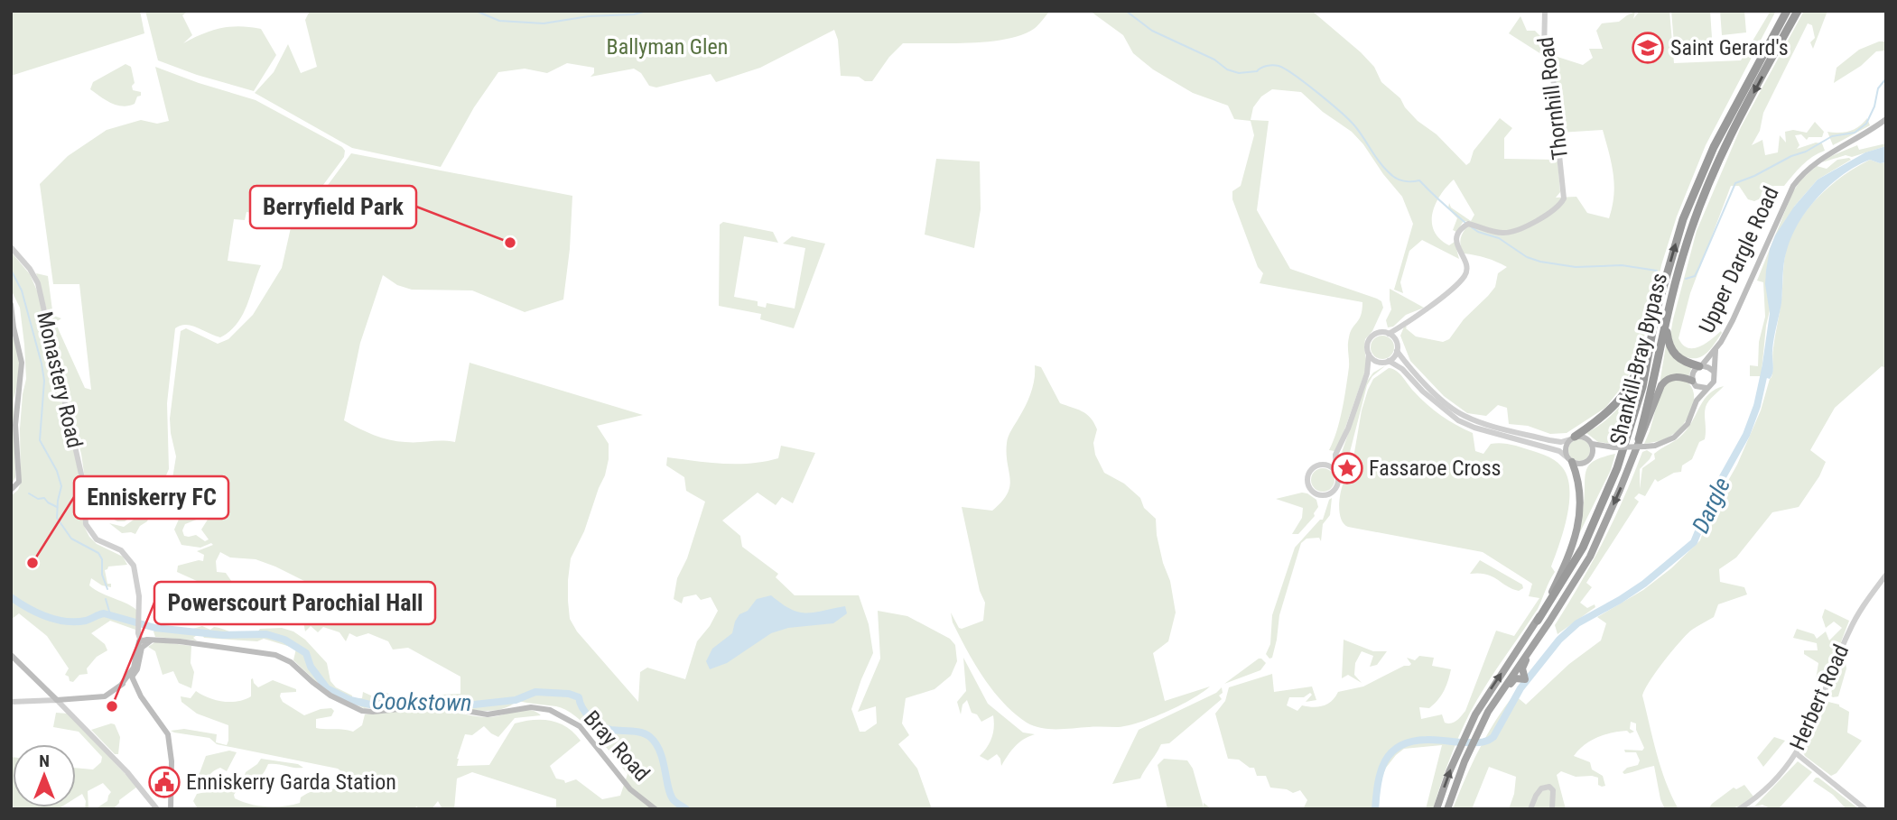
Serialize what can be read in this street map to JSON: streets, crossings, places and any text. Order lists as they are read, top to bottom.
{
  "streets": {
    "highway": ["Shankill-Bray Bypass"],
    "main road": ["Upper Dargle Road", "Bray Road"],
    "street": ["Thornhill Road", "Monastery Road", "Herbert Road"]
  },
  "crossings": [
    ["Monastery Road", "Bray Road"]
  ],
  "water": ["Dargle", "Cookstown"],
  "parks": ["Ballyman Glen"],
  "places": {
    "school or university": ["Saint Gerard's"],
    "other": ["Berryfield Park", "Enniskerry FC", "Powerscourt Parochial Hall"],
    "place": ["Fassaroe Cross"],
    "public building": ["Enniskerry Garda Station"]
  },
  "north": "top"
}
